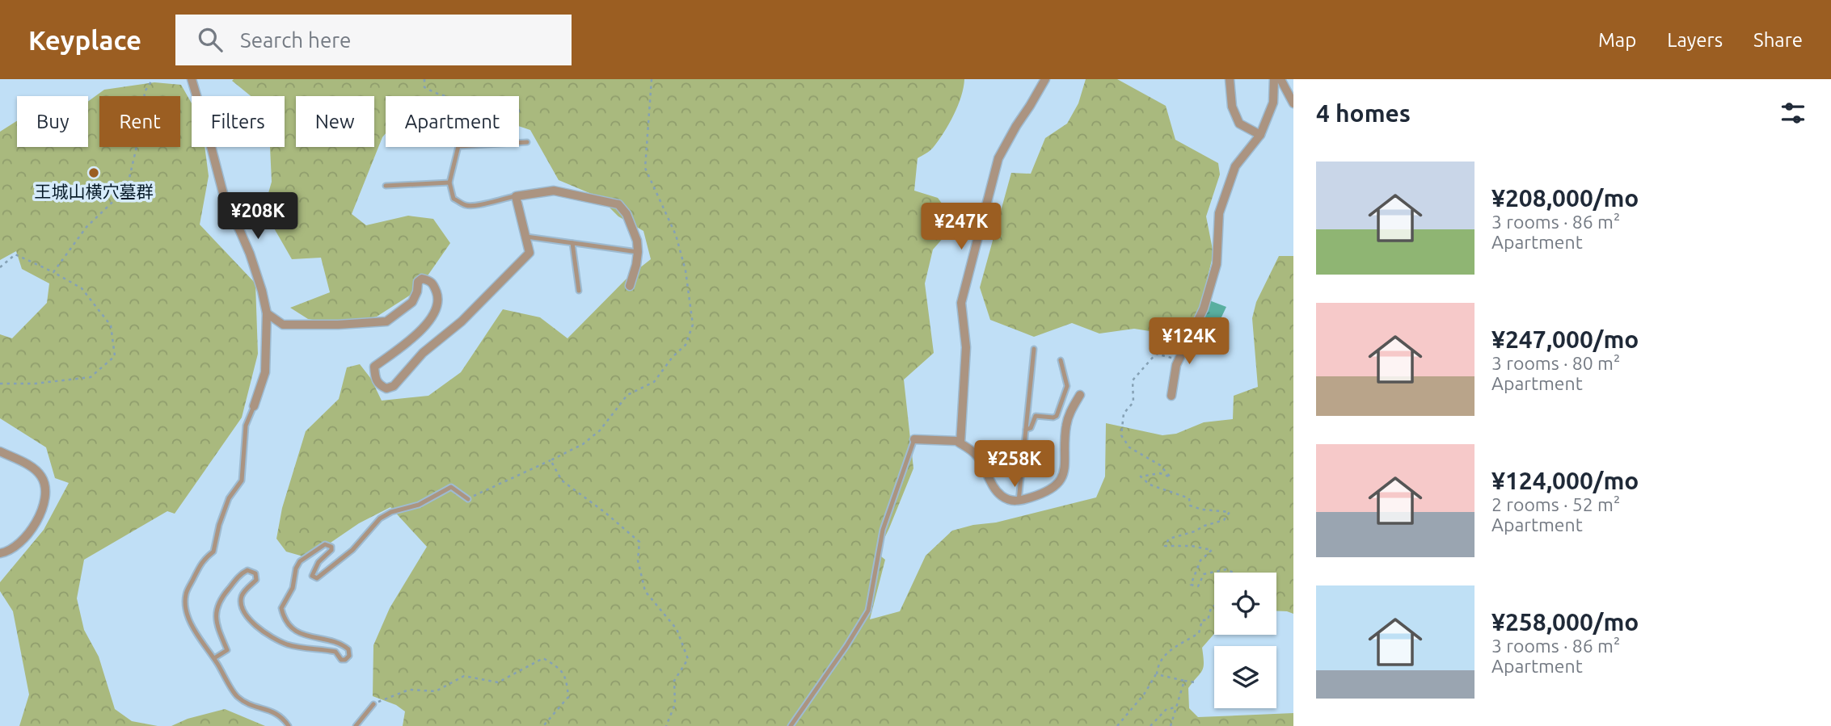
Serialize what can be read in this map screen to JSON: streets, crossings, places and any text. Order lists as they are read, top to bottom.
{
  "places": ["王城山横穴墓群"],
  "page": {
    "header": "Keyplace",
    "search": "Search here",
    "nav": ["Map", "Layers", "Share"],
    "heading": "4 homes",
    "chip": [
      "Buy",
      "Rent",
      "Filters",
      "New",
      "Apartment"
    ],
    "list": [
      {
        "name": "¥208,000/mo",
        "note": "3 rooms · 86 m² · Apartment"
      },
      {
        "name": "¥247,000/mo",
        "note": "3 rooms · 80 m² · Apartment"
      },
      {
        "name": "¥124,000/mo",
        "note": "2 rooms · 52 m² · Apartment"
      },
      {
        "name": "¥258,000/mo",
        "note": "3 rooms · 86 m² · Apartment"
      }
    ],
    "price": [
      "¥208K",
      "¥247K",
      "¥124K",
      "¥258K"
    ]
  }
}
